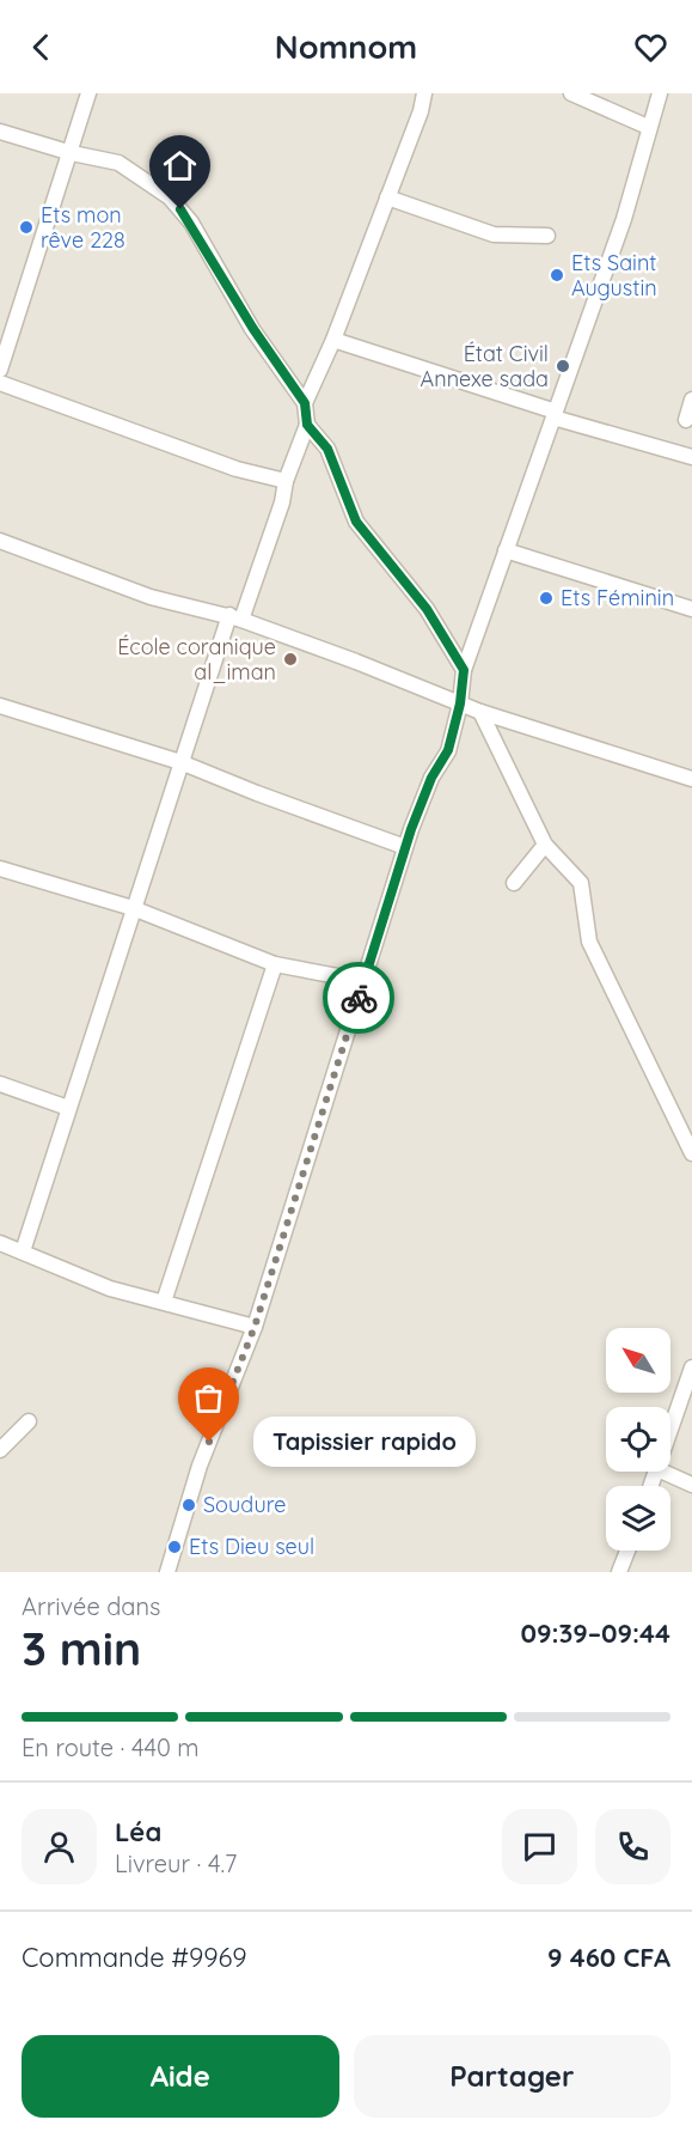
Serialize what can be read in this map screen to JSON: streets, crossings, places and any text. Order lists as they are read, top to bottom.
{
  "places": [
    "Ets mon rêve 228",
    "Ets Saint Augustin",
    "État Civil Annexe sada",
    "Ets Féminin",
    "École coranique al_iman",
    "Tapissier rapido",
    "Soudure",
    "Ets Dieu seul"
  ],
  "north": "top left",
  "page": {
    "header": "Nomnom",
    "bubble": "Tapissier rapido",
    "heading": ["3 min", "Arrivée dans", "09:39–09:44"],
    "panel": [
      "Léa",
      "Livreur · 4.7",
      "Commande #9969",
      "9 460 CFA"
    ],
    "bar": "En route · 440 m",
    "buttons": ["Aide", "Partager"]
  }
}
